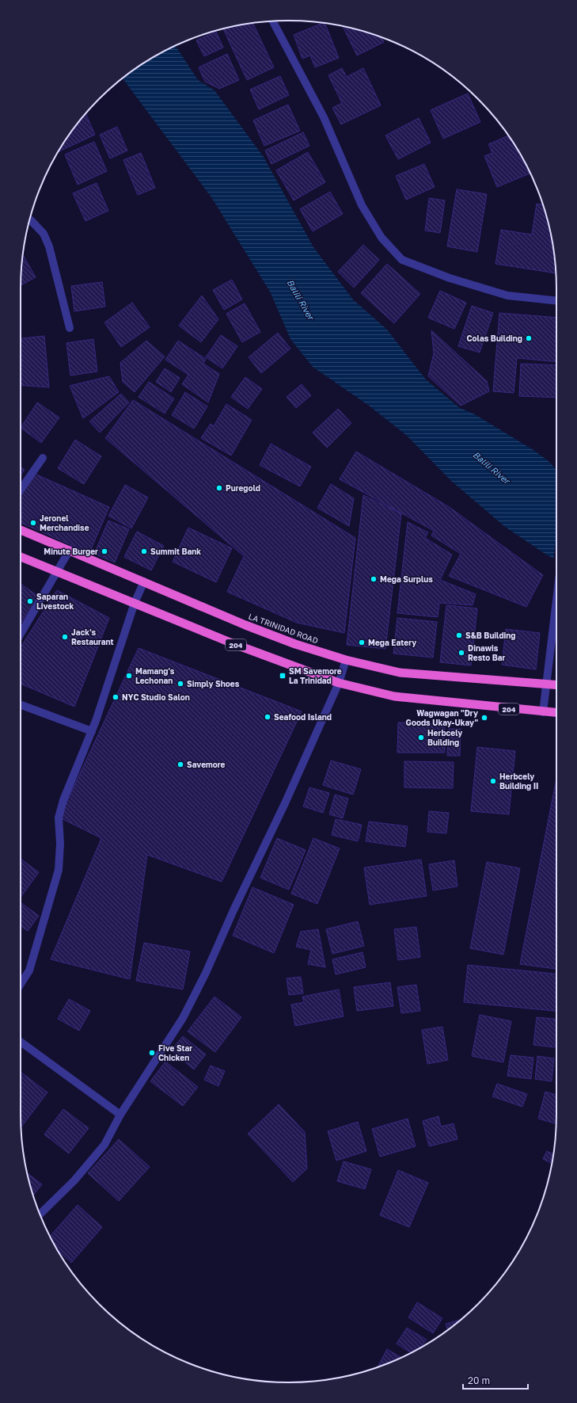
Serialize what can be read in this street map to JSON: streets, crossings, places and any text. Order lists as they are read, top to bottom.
{
  "streets": {
    "highway": ["LA TRINIDAD ROAD", "204"]
  },
  "water": ["Balili River"],
  "places": {
    "other": [
      "Colas Building",
      "Puregold",
      "Jeronel Merchandise",
      "Minute Burger",
      "Summit Bank",
      "Mega Surplus",
      "Saparan Livestock",
      "S&B Building",
      "Jack's Restaurant",
      "Mega Eatery",
      "Dinawis Resto Bar",
      "Mamang's Lechonan",
      "Simply Shoes",
      "NYC Studio Salon",
      "Seafood Island",
      "Wagwagan \"Dry Goods Ukay-Ukay\"",
      "Herbcely Building",
      "Savemore",
      "Herbcely Building II",
      "Five Star Chicken"
    ],
    "transit": ["SM Savemore La Trinidad"]
  },
  "scale_bar": "20 m"
}
